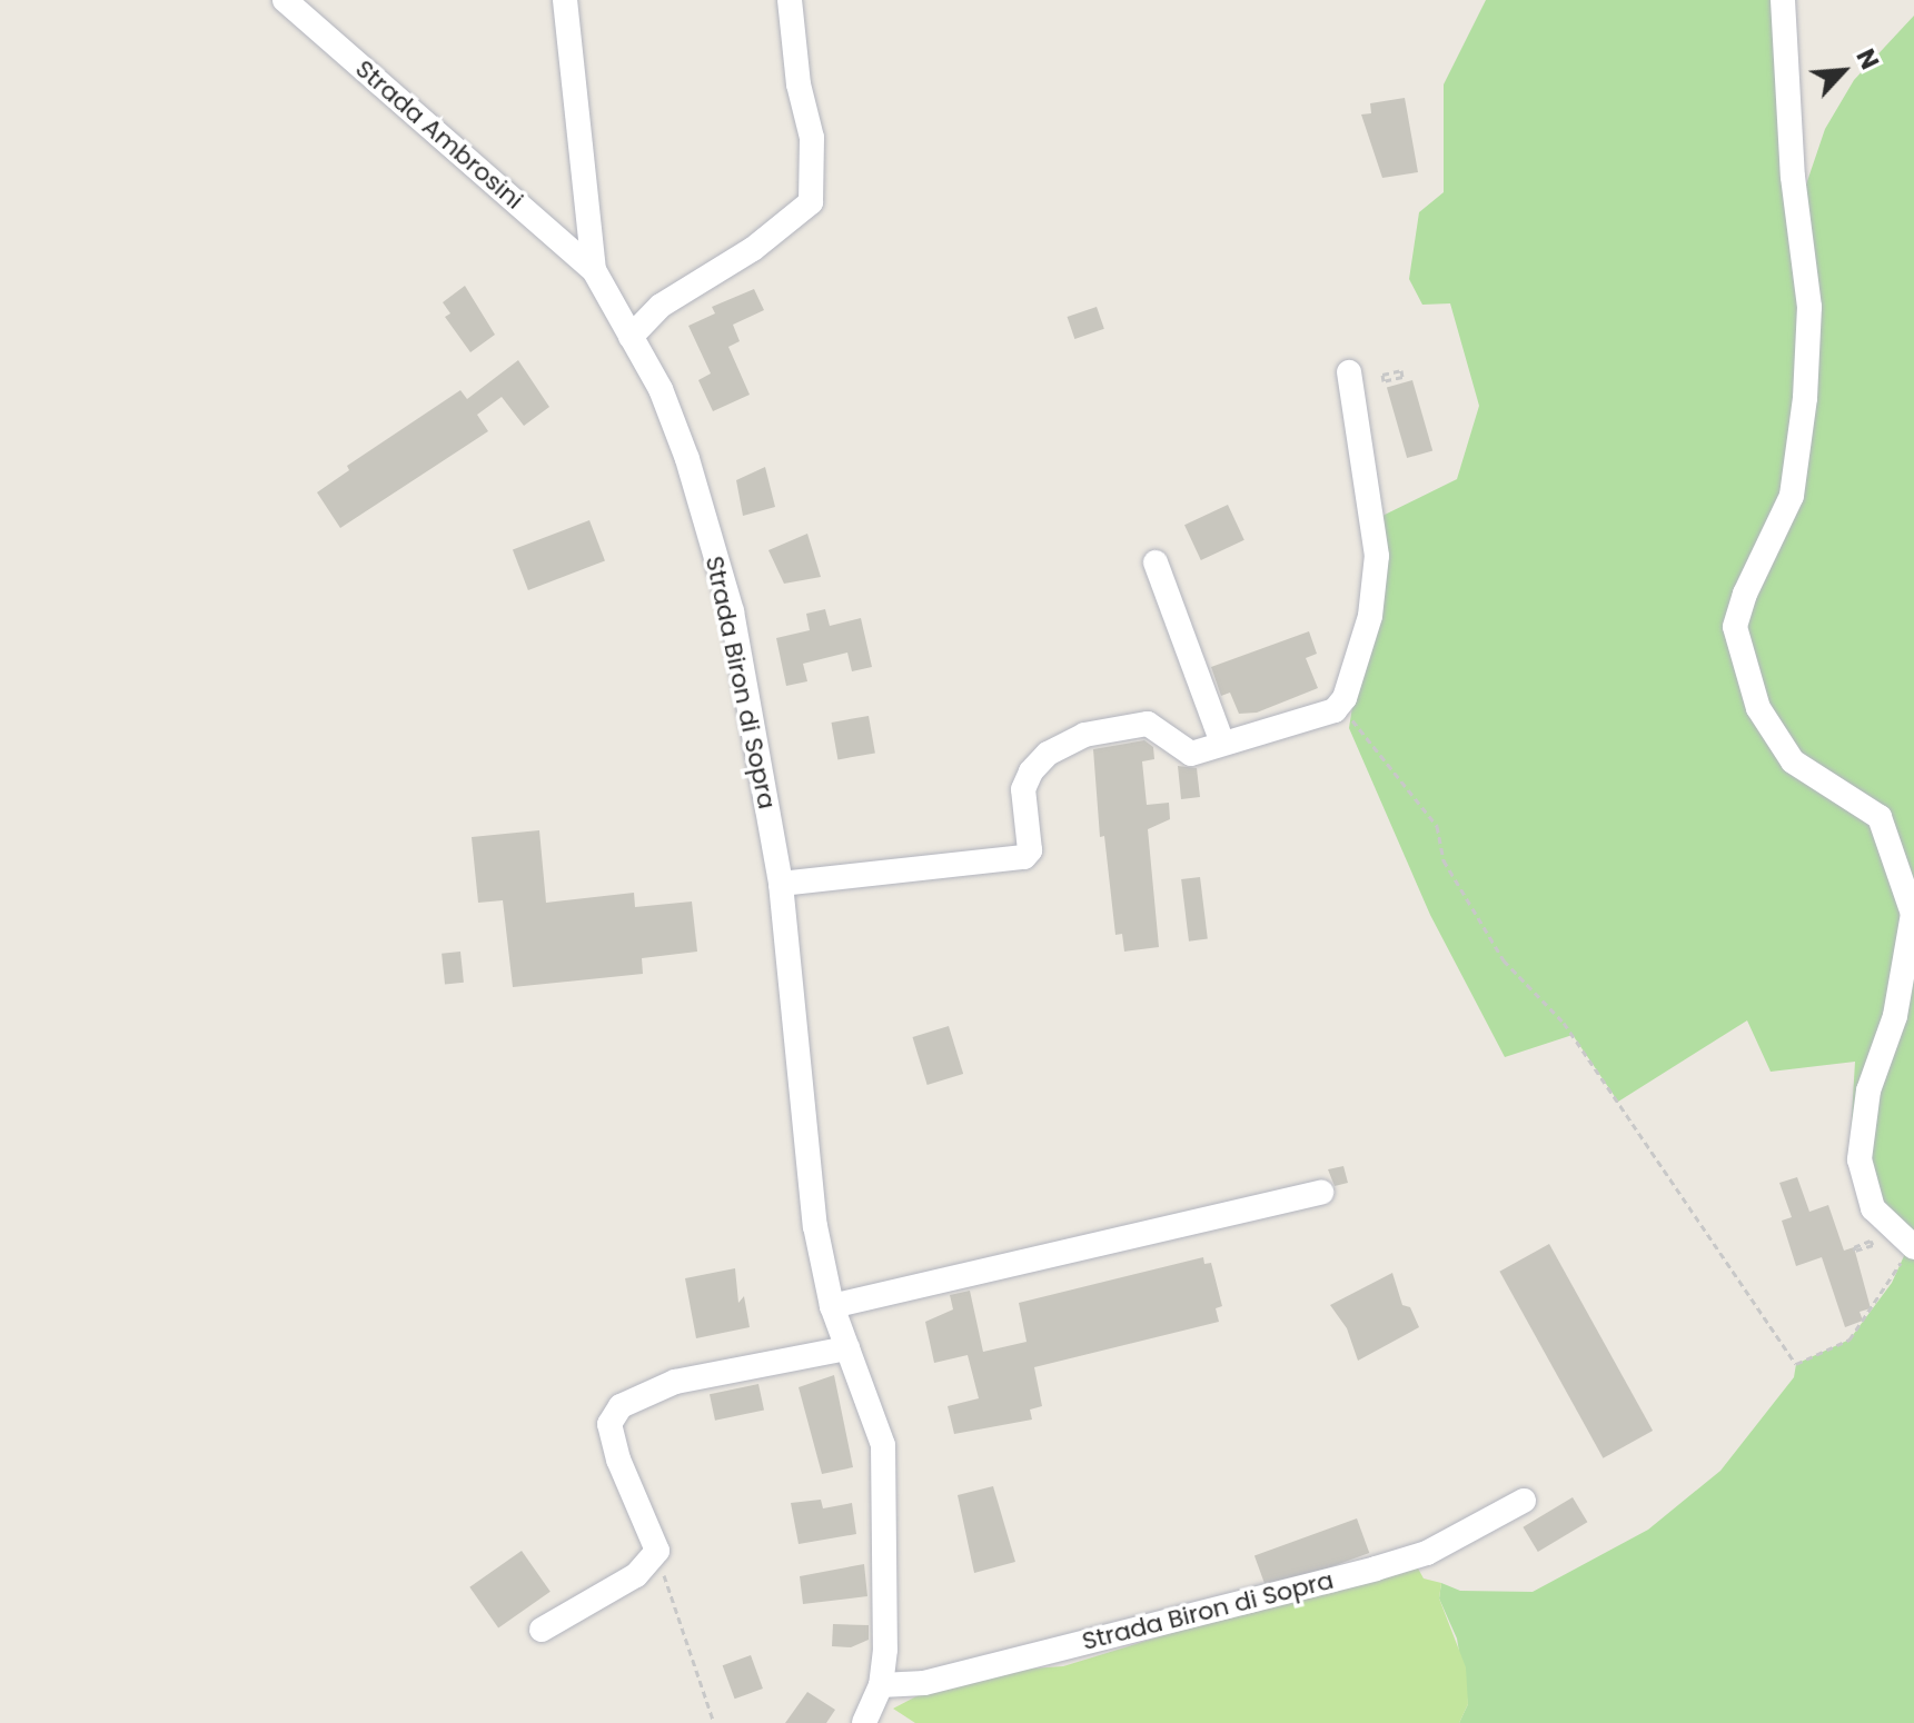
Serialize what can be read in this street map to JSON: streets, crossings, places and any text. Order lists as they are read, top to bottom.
{
  "streets": {
    "street": ["Strada Ambrosini", "Strada Biron di Sopra"]
  },
  "crossings": [
    ["Strada Ambrosini", "Strada Biron di Sopra"]
  ],
  "north": "top right"
}
